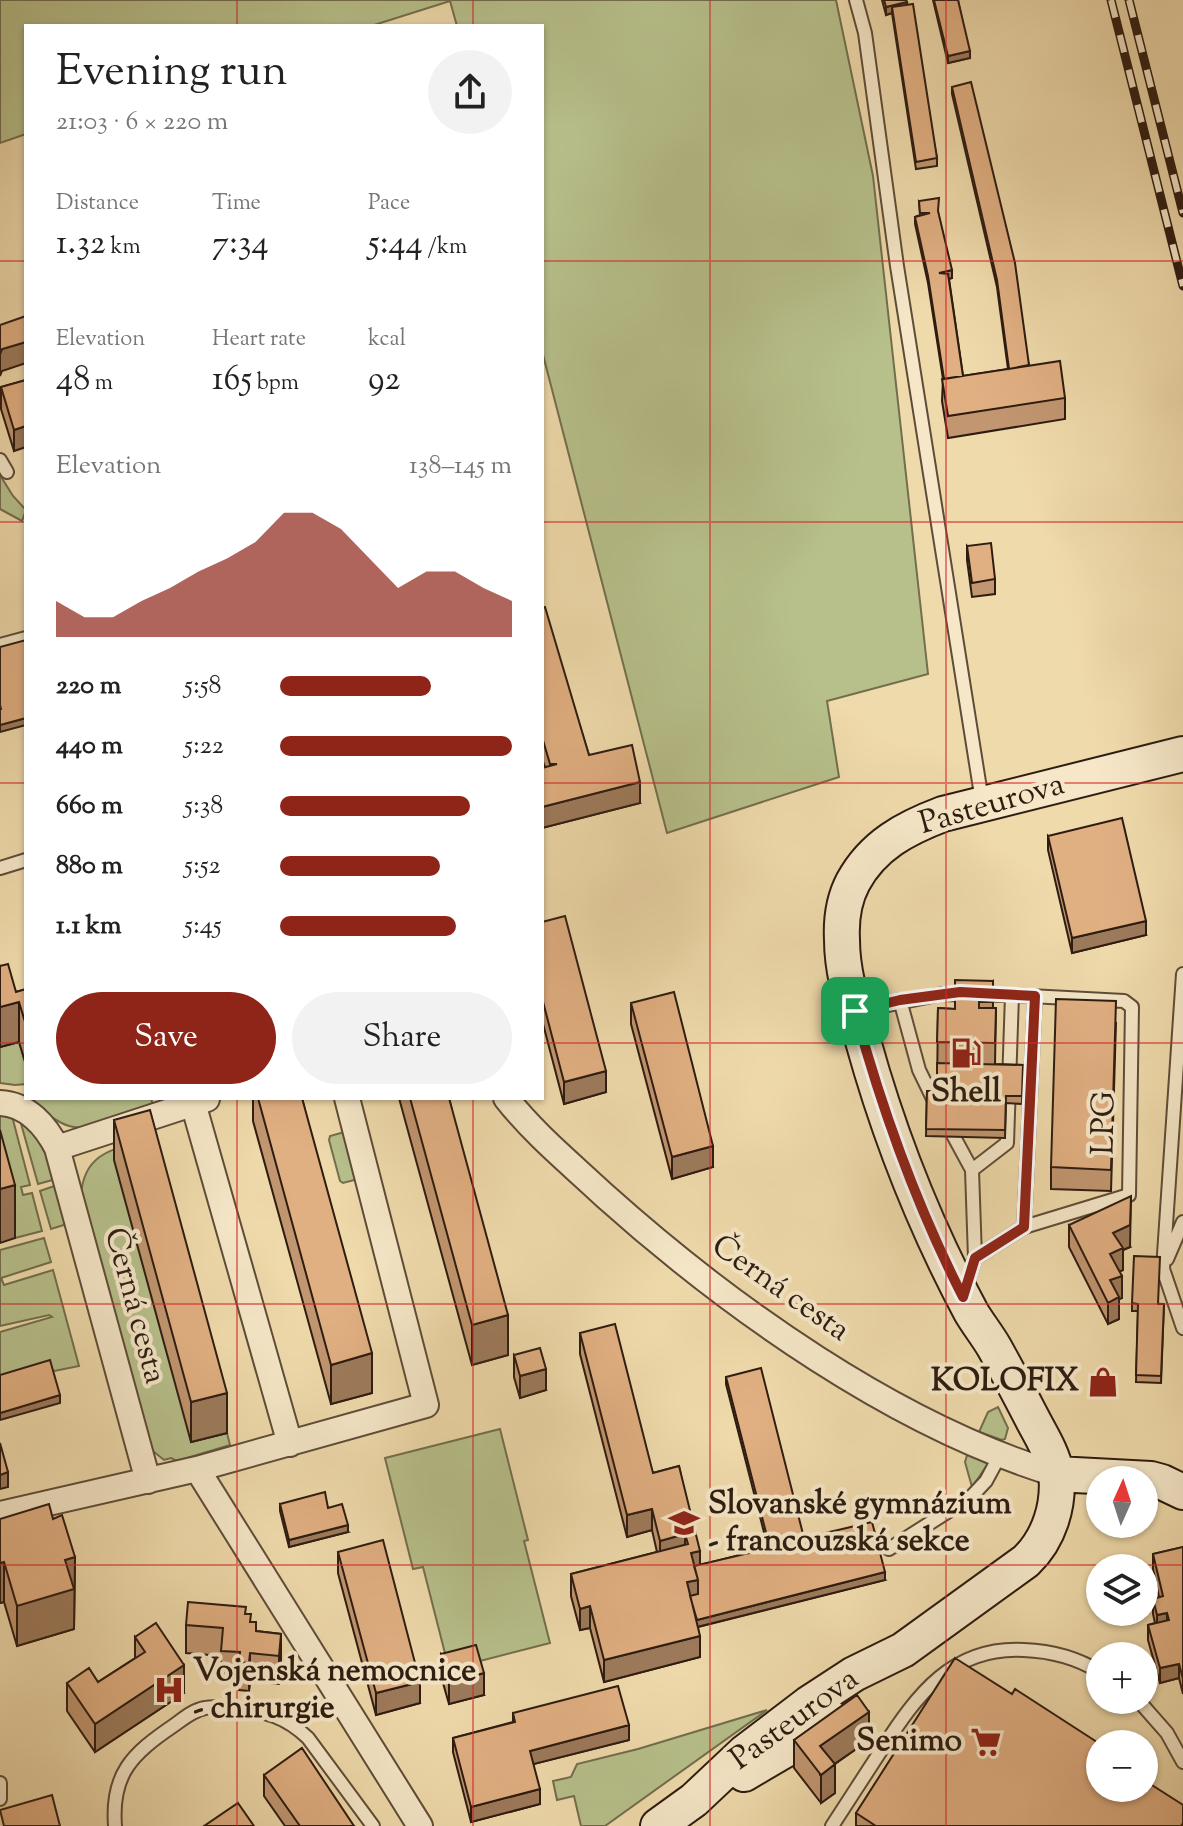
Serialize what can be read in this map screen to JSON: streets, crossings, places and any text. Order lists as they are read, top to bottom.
{
  "streets": {
    "main road": ["Pasteurova"],
    "street": ["Černá cesta"],
    "lane": ["LPG"]
  },
  "crossings": [
    ["Pasteurova", "LPG"],
    ["Pasteurova", "Černá cesta"]
  ],
  "places": {
    "fuel station": ["Shell"],
    "shop": ["KOLOFIX"],
    "school or university": ["Slovanské gymnázium - francouzská sekce"],
    "hospital": ["Vojenská nemocnice - chirurgie"],
    "supermarket": ["Senimo"]
  },
  "north": "top",
  "page": {
    "heading": ["Evening run", "21:03 · 6 × 220 m"],
    "stats": [
      ["Distance", "1.32 km"],
      ["Time", "7:34"],
      ["Pace", "5:44 /km"],
      ["Elevation", "48 m"],
      ["Heart rate", "165 bpm"],
      ["kcal", "92"]
    ],
    "chart": ["Elevation", "138–145 m"],
    "list": [
      {
        "name": "220 m",
        "note": "5:58"
      },
      {
        "name": "440 m",
        "note": "5:22"
      },
      {
        "name": "660 m",
        "note": "5:38"
      },
      {
        "name": "880 m",
        "note": "5:52"
      },
      {
        "name": "1.1 km",
        "note": "5:45"
      }
    ],
    "buttons": ["Save", "Share"],
    "map_buttons": ["+", "−"]
  }
}
